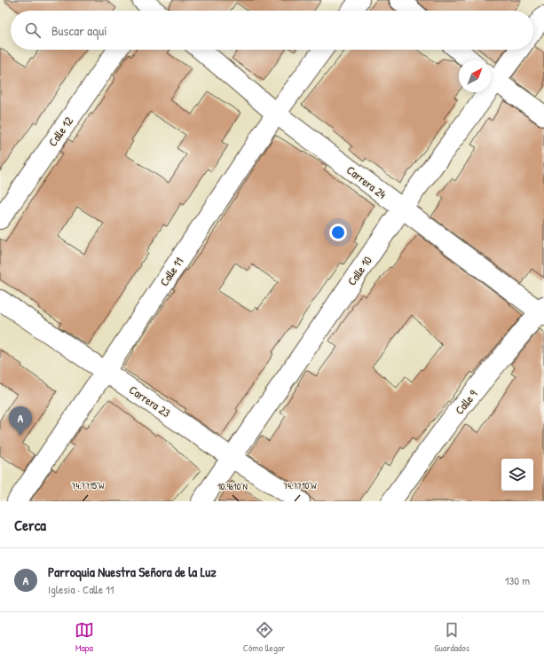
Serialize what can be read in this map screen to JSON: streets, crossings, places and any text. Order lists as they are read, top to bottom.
{
  "streets": {
    "street": [
      "Calle 12",
      "Carrera 24",
      "Calle 10",
      "Calle 11",
      "Carrera 23",
      "Calle 9"
    ]
  },
  "crossings": [
    ["Carrera 24", "Calle 10"],
    ["Carrera 24", "Calle 11"],
    ["Carrera 24", "Calle 9"],
    ["Calle 10", "Carrera 23"],
    ["Calle 11", "Carrera 23"]
  ],
  "north": "top right",
  "page": {
    "search": "Buscar aquí",
    "pins": "A",
    "heading": "Cerca",
    "list": [
      {
        "mark": "A",
        "name": "Parroquia Nuestra Señora de la Luz",
        "note": "Iglesia · Calle 11",
        "value": "130 m"
      }
    ],
    "nav": ["Mapa", "Cómo llegar", "Guardados"]
  },
  "coordinates": ["74.7715°W", "74.7710°W", "10.9610°N"]
}
